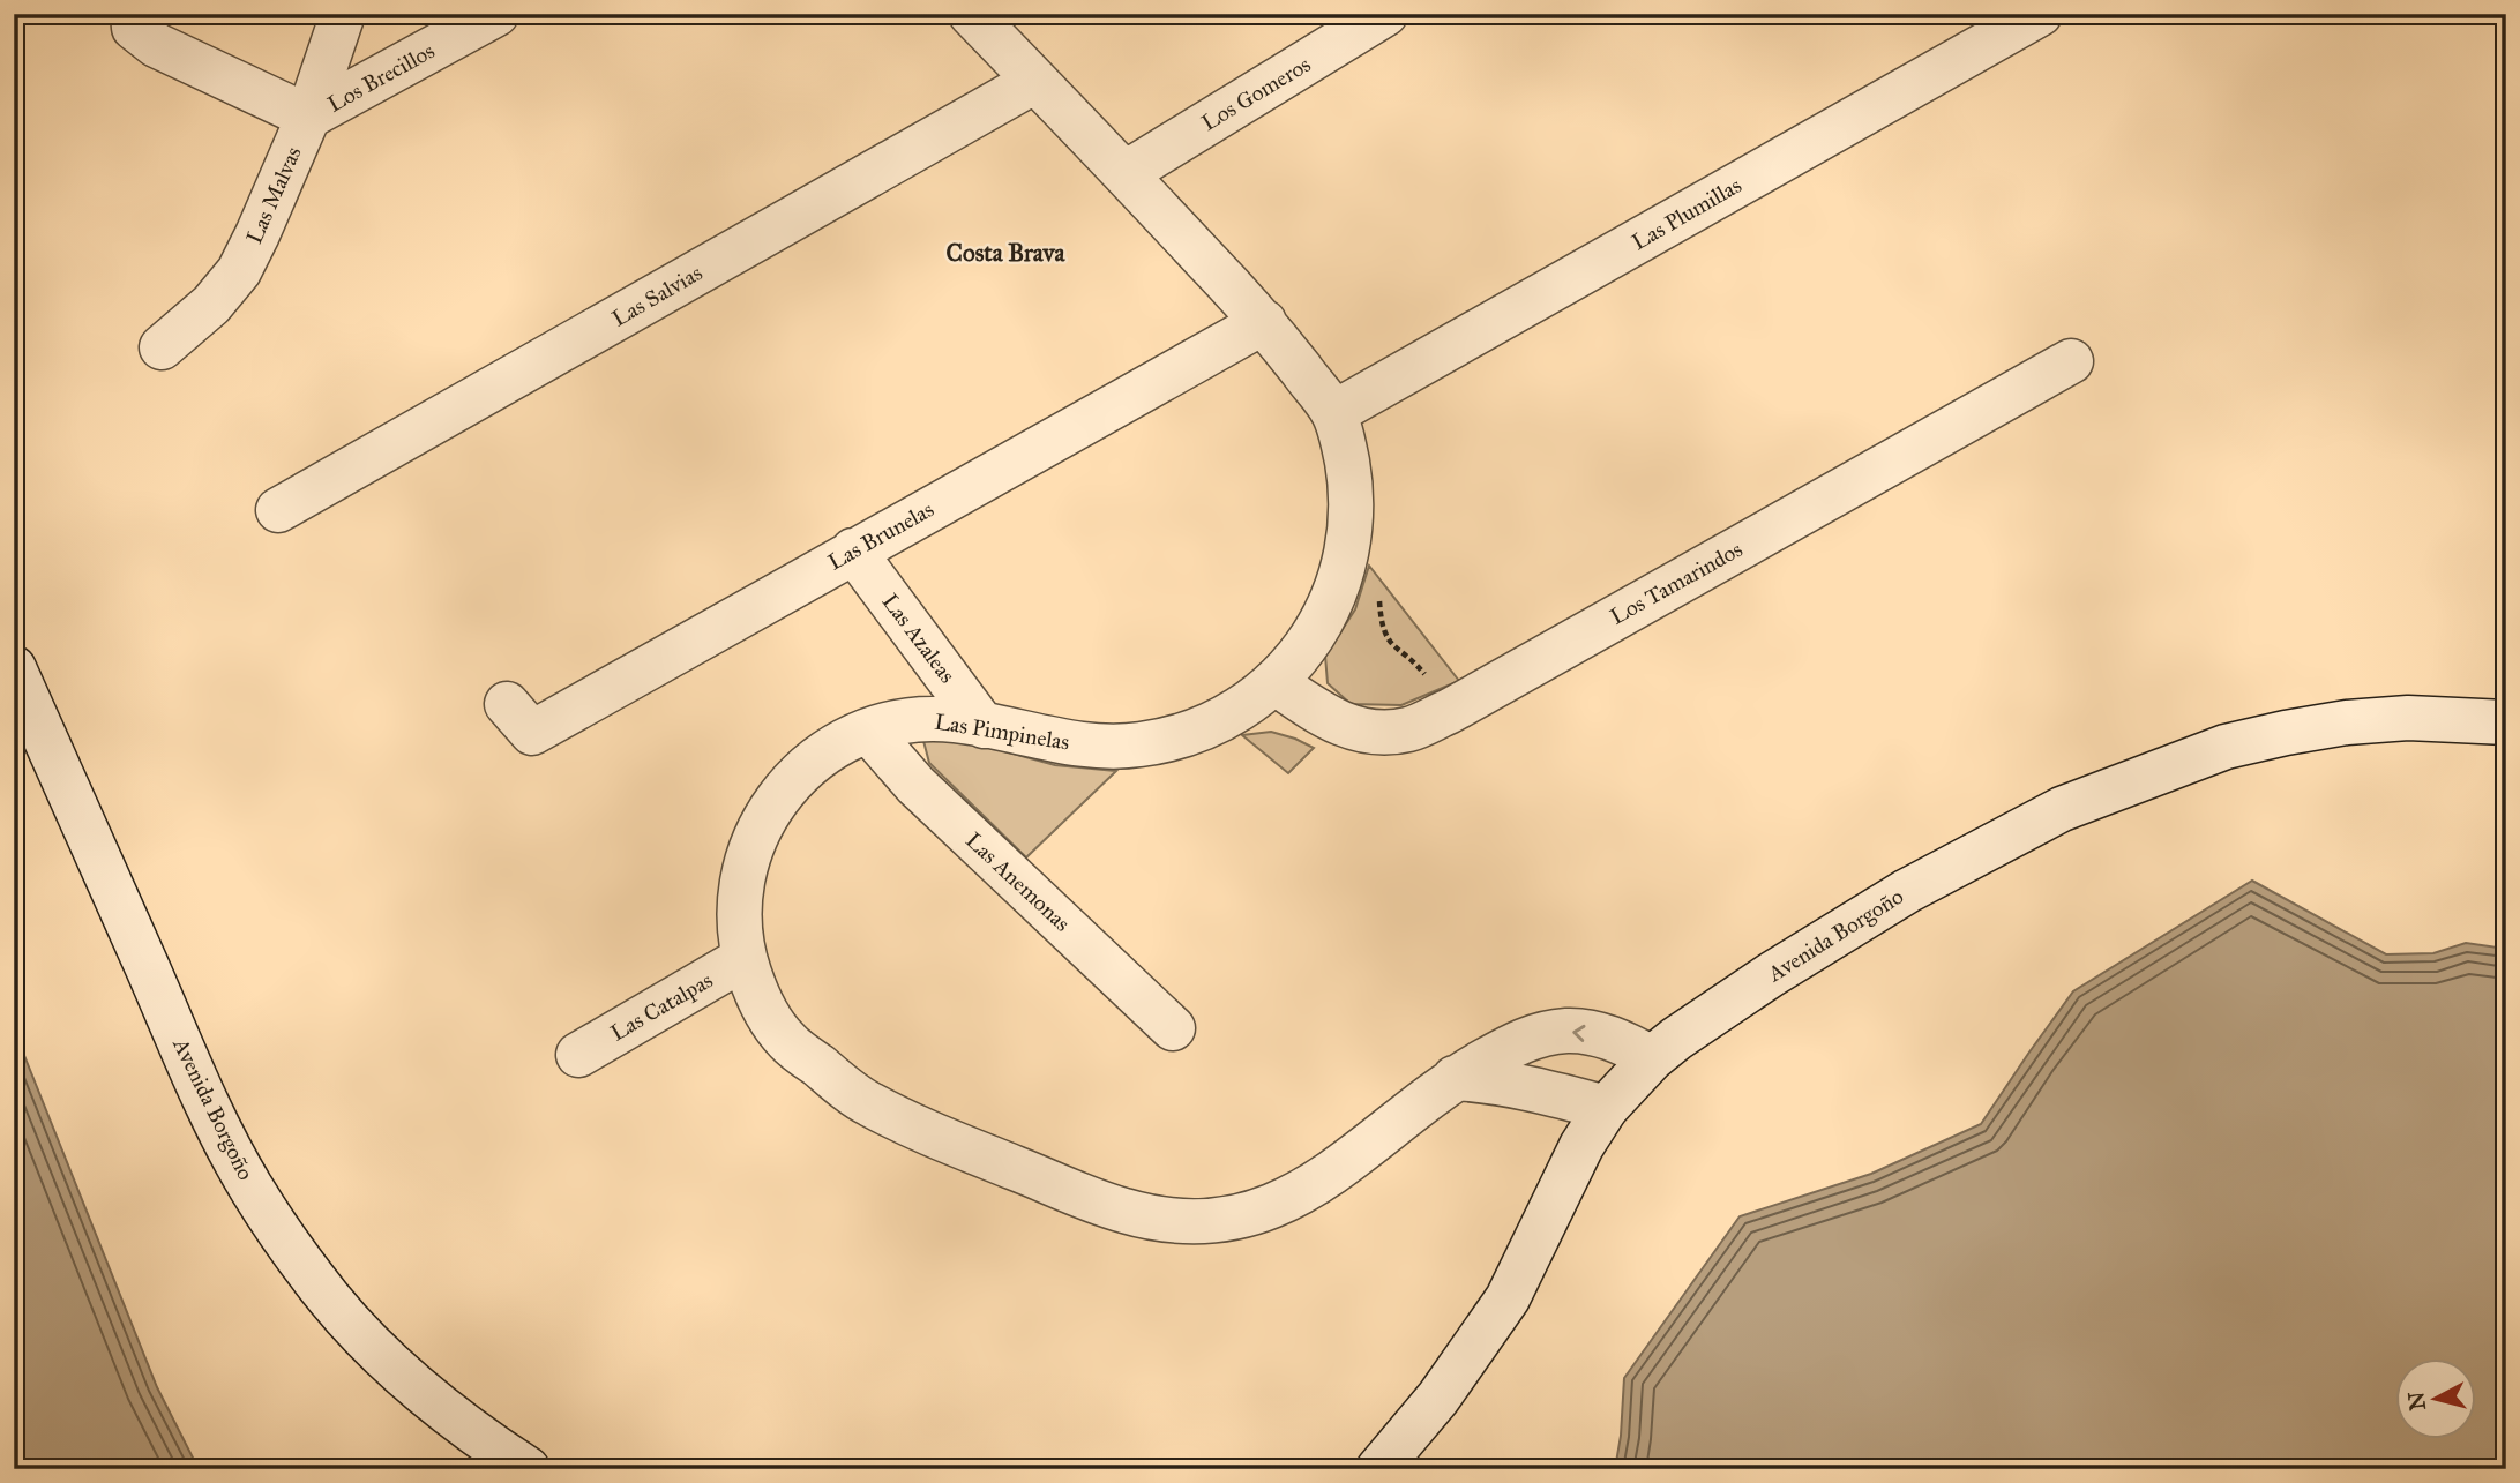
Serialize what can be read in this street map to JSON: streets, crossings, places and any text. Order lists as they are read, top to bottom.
{
  "streets": {
    "street": [
      "Los Brecillos",
      "Los Gomeros",
      "Las Malvas",
      "Las Plumillas",
      "Las Salvias",
      "Las Brunelas",
      "Los Tamarindos",
      "Las Azaleas",
      "Las Pimpinelas",
      "Las Anemonas",
      "Avenida Borgoño",
      "Las Catalpas"
    ]
  },
  "crossings": [
    ["Los Brecillos", "Las Malvas"],
    ["Los Gomeros", "Las Pimpinelas"],
    ["Las Plumillas", "Las Pimpinelas"],
    ["Las Salvias", "Las Pimpinelas"],
    ["Las Brunelas", "Las Azaleas"],
    ["Las Brunelas", "Las Pimpinelas"],
    ["Los Tamarindos", "Las Pimpinelas"],
    ["Las Azaleas", "Las Pimpinelas"],
    ["Las Pimpinelas", "Las Anemonas"],
    ["Las Pimpinelas", "Avenida Borgoño"],
    ["Las Pimpinelas", "Las Catalpas"]
  ],
  "districts": ["Costa Brava"],
  "north": "left"
}
